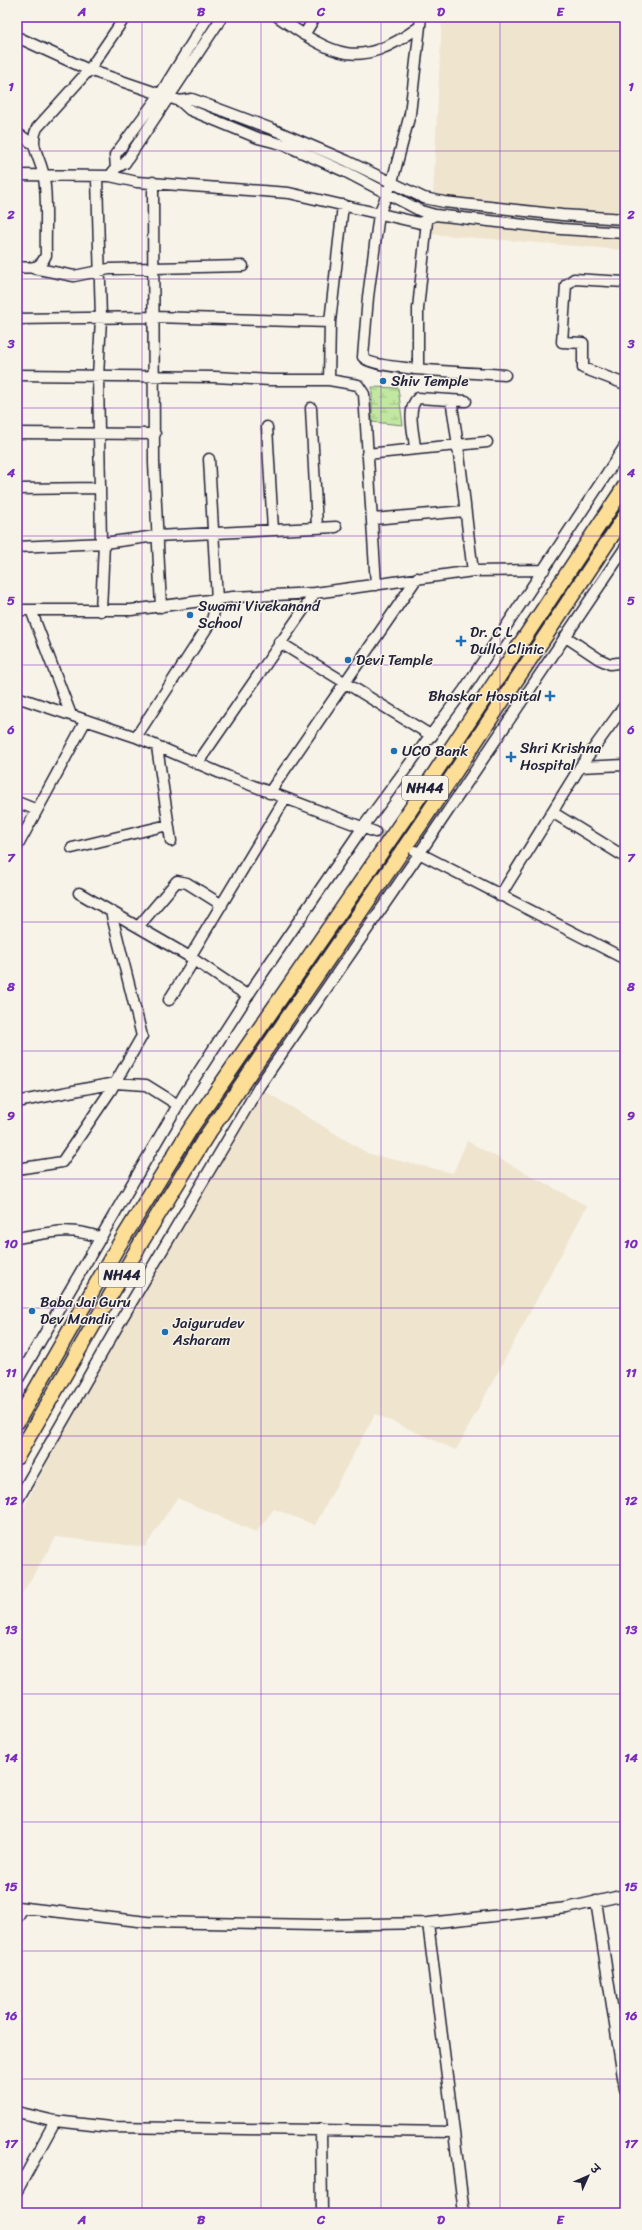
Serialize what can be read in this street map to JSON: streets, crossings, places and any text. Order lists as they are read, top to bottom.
{
  "streets": {
    "highway": ["NH44"]
  },
  "places": {
    "other": [
      "Shiv Temple",
      "Swami Vivekanand School",
      "Devi Temple",
      "UCO Bank",
      "Baba Jai Guru Dev Mandir",
      "Jaigurudev Asharam"
    ],
    "health": ["Dr. C L Dullo Clinic", "Bhaskar Hospital", "Shri Krishna Hospital"]
  },
  "north": "top right",
  "grid": {
    "columns": [
      "A",
      "B",
      "C",
      "D",
      "E"
    ],
    "rows": [
      "1",
      "2",
      "3",
      "4",
      "5",
      "6",
      "7",
      "8",
      "9",
      "10",
      "11",
      "12",
      "13",
      "14",
      "15",
      "16",
      "17"
    ]
  }
}
